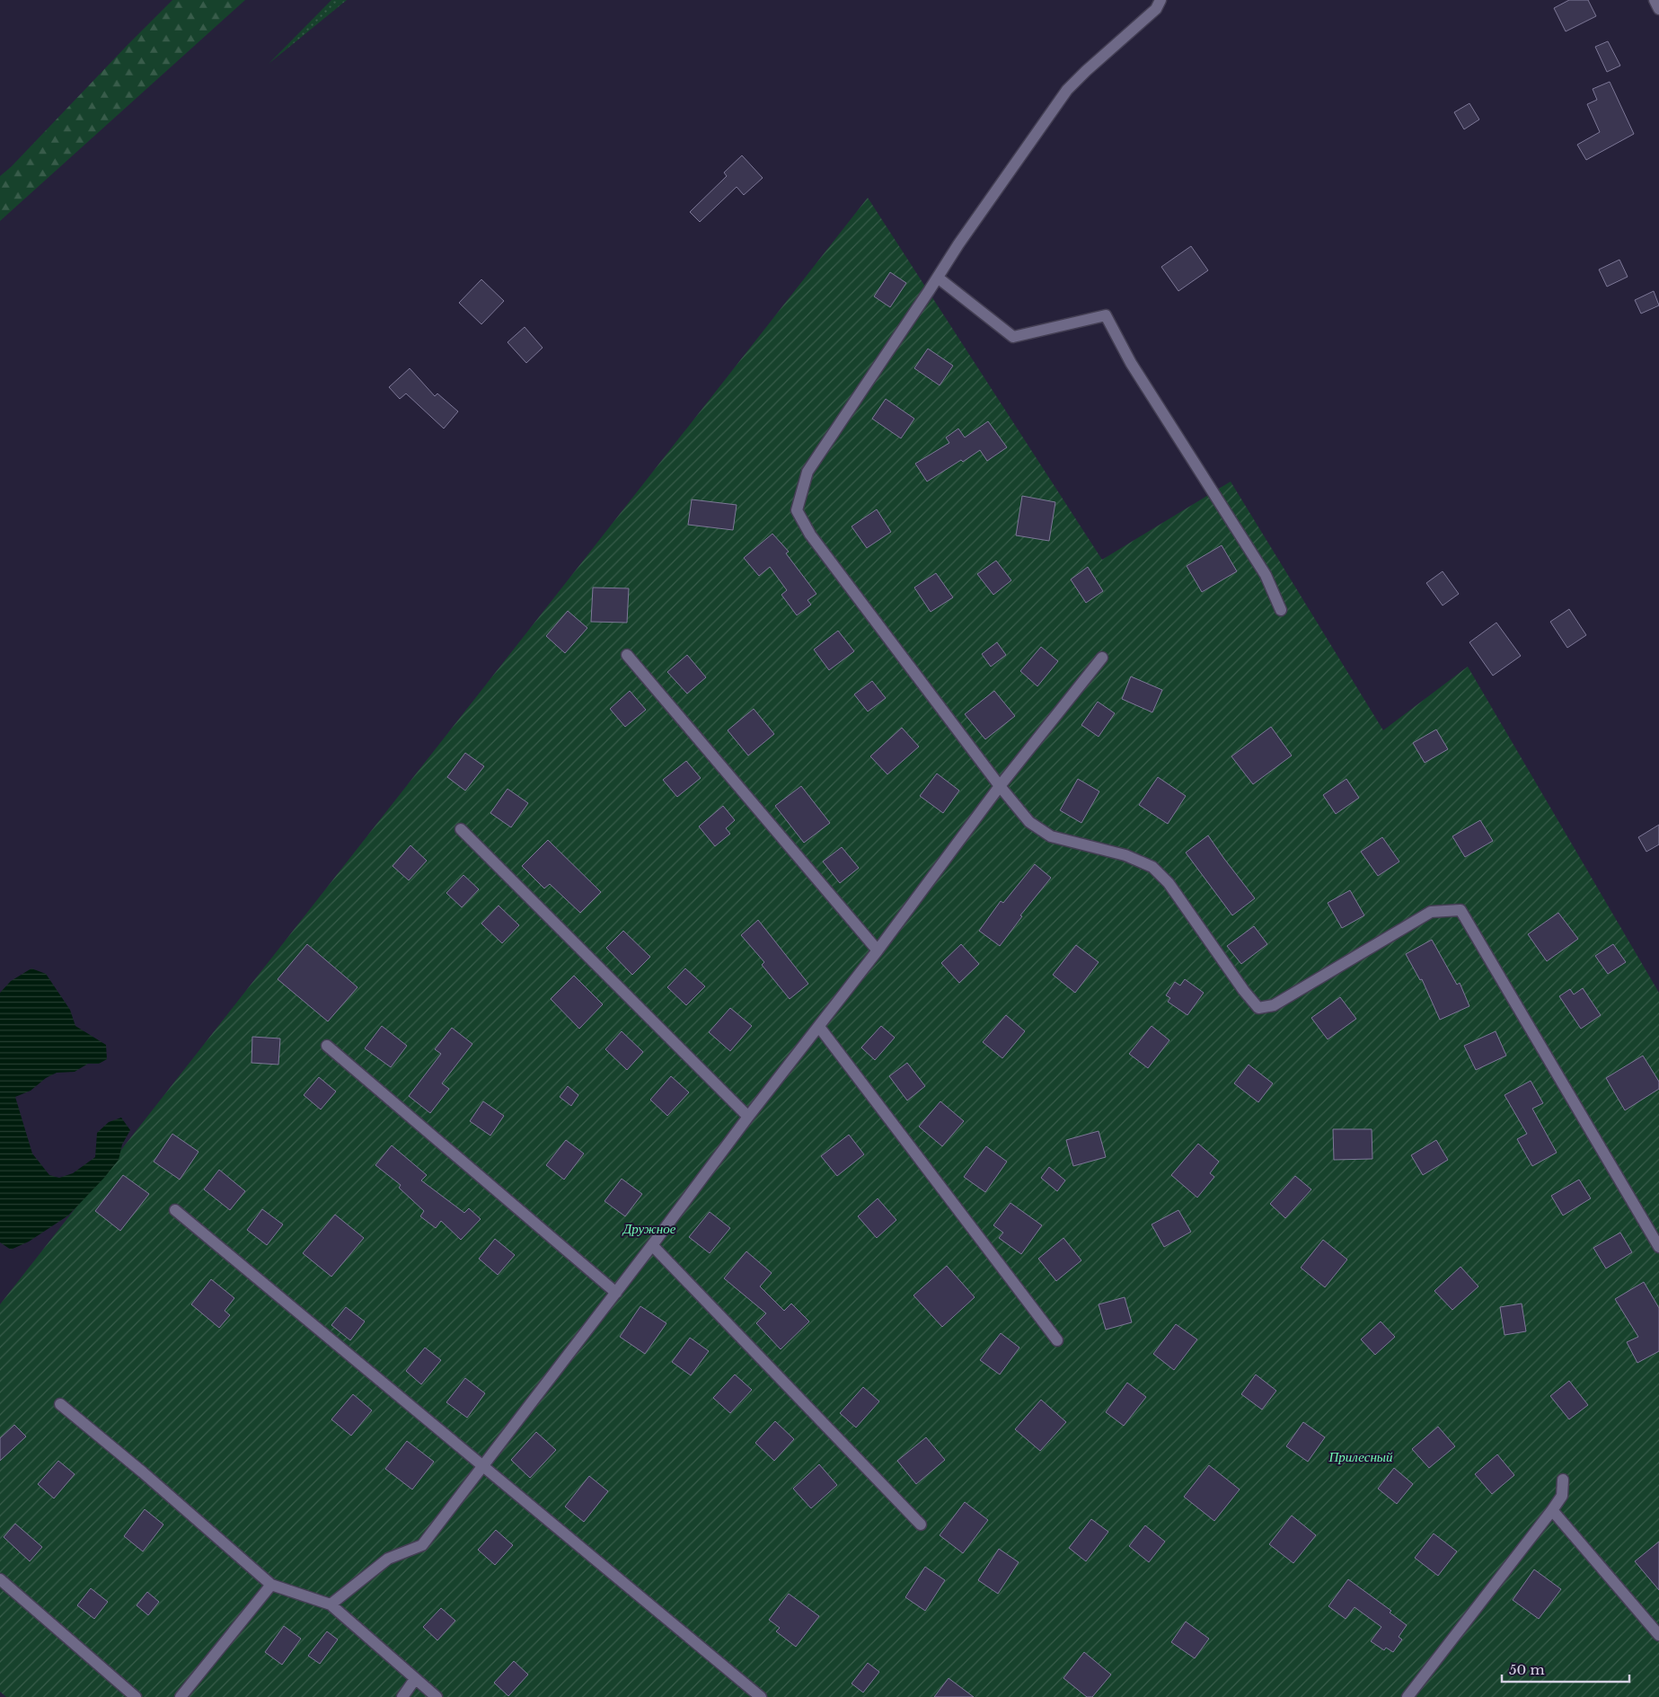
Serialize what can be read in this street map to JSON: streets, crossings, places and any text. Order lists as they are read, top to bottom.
{
  "parks": ["Дружное", "Прилесный"],
  "scale_bar": "50 m"
}
